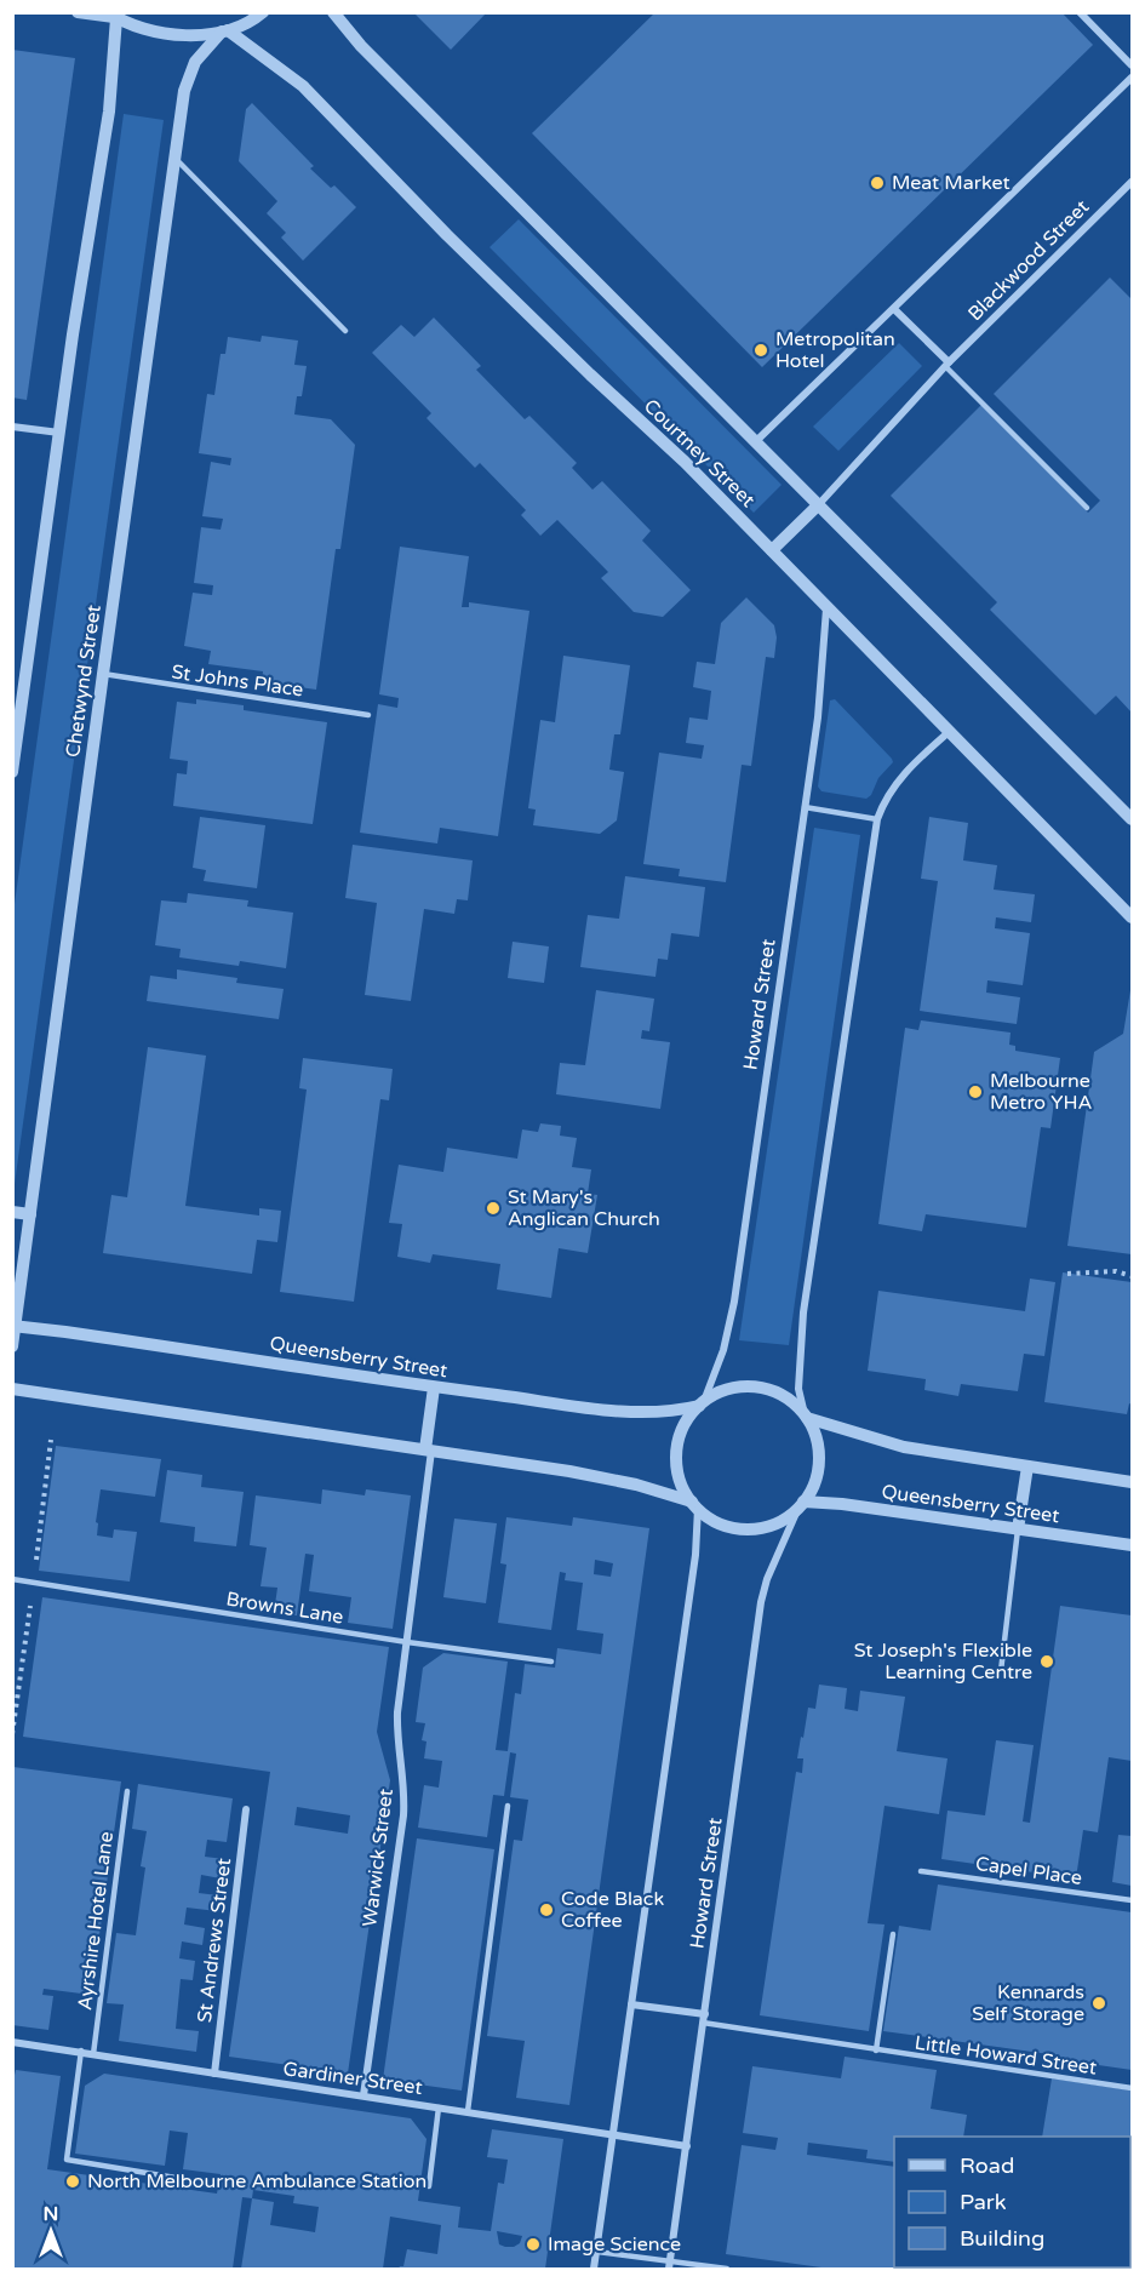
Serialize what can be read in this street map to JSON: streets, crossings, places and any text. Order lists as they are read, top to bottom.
{
  "streets": {
    "street": [
      "Blackwood Street",
      "Courtney Street",
      "Chetwynd Street",
      "Howard Street",
      "Queensberry Street",
      "Warwick Street",
      "St Andrews Street",
      "Gardiner Street"
    ],
    "lane": [
      "St Johns Place",
      "Browns Lane",
      "Capel Place",
      "Ayrshire Hotel Lane",
      "Little Howard Street"
    ]
  },
  "crossings": [
    ["Courtney Street", "Chetwynd Street"],
    ["Courtney Street", "Howard Street"],
    ["Chetwynd Street", "St Johns Place"],
    ["Chetwynd Street", "Queensberry Street"],
    ["Howard Street", "Queensberry Street"],
    ["Howard Street", "Little Howard Street"],
    ["Howard Street", "Gardiner Street"],
    ["Browns Lane", "Warwick Street"],
    ["Warwick Street", "Gardiner Street"],
    ["Ayrshire Hotel Lane", "Gardiner Street"],
    ["St Andrews Street", "Gardiner Street"]
  ],
  "places": [
    "Meat Market",
    "Metropolitan Hotel",
    "Melbourne Metro YHA",
    "St Mary's Anglican Church",
    "St Joseph's Flexible Learning Centre",
    "Code Black Coffee",
    "Kennards Self Storage",
    "North Melbourne Ambulance Station",
    "Image Science"
  ],
  "legend": ["Road", "Park", "Building"],
  "north": "top"
}
